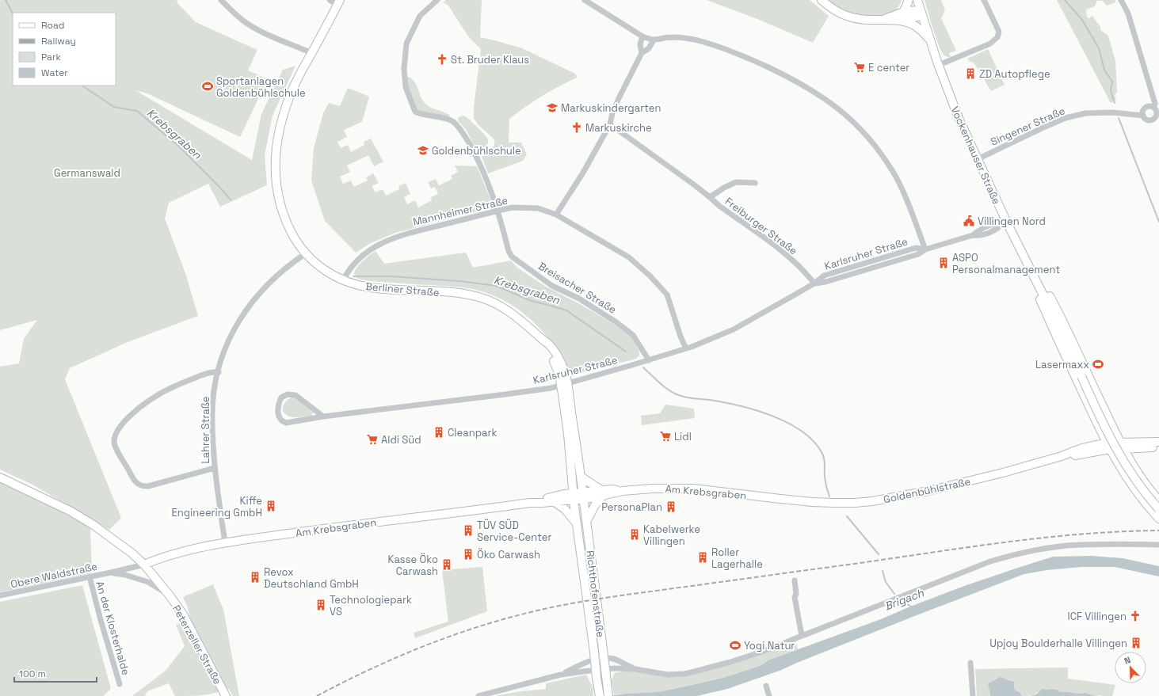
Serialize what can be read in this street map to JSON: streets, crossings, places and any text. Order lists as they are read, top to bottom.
{
  "streets": {
    "street": [
      "Singener Straße",
      "Vockenhauser Straße",
      "Mannheimer Straße",
      "Freiburger Straße",
      "Karlsruher Straße",
      "Breisacher Straße",
      "Berliner Straße",
      "Lahrer Straße",
      "Goldenbühlstraße",
      "Am Krebsgraben",
      "Obere Waldstraße",
      "Richthofenstraße",
      "An der Klosterhalde",
      "Peterzeller Straße"
    ]
  },
  "crossings": [
    ["Singener Straße", "Vockenhauser Straße"],
    ["Vockenhauser Straße", "Karlsruher Straße"],
    ["Vockenhauser Straße", "Goldenbühlstraße"],
    ["Mannheimer Straße", "Karlsruher Straße"],
    ["Mannheimer Straße", "Breisacher Straße"],
    ["Mannheimer Straße", "Berliner Straße"],
    ["Freiburger Straße", "Karlsruher Straße"],
    ["Karlsruher Straße", "Breisacher Straße"],
    ["Karlsruher Straße", "Berliner Straße"],
    ["Berliner Straße", "Lahrer Straße"],
    ["Berliner Straße", "Am Krebsgraben"],
    ["Berliner Straße", "Richthofenstraße"],
    ["Lahrer Straße", "Am Krebsgraben"],
    ["Goldenbühlstraße", "Am Krebsgraben"],
    ["Am Krebsgraben", "Obere Waldstraße"],
    ["Am Krebsgraben", "Richthofenstraße"],
    ["Am Krebsgraben", "Peterzeller Straße"],
    ["Obere Waldstraße", "An der Klosterhalde"],
    ["Obere Waldstraße", "Peterzeller Straße"]
  ],
  "water": ["Krebsgraben", "Brigach"],
  "parks": ["Germanswald"],
  "places": {
    "church": ["St. Bruder Klaus", "Markuskirche", "ICF Villingen"],
    "supermarket": ["E center", "Lidl", "Aldi Süd"],
    "building": [
      "ZD Autopflege",
      "ASPO Personalmanagement",
      "Cleanpark",
      "Kiffe Engineering GmbH",
      "PersonaPlan",
      "TÜV SÜD Service-Center",
      "Kabelwerke Villingen",
      "Öko Carwash",
      "Roller Lagerhalle",
      "Kasse Öko Carwash",
      "Revox Deutschland GmbH",
      "Technologiepark VS",
      "Upjoy Boulderhalle Villingen"
    ],
    "sports": ["Sportanlagen Goldenbühlschule", "Lasermaxx", "Yogi Natur"],
    "school or university": ["Markuskindergarten", "Goldenbühlschule"],
    "public building": ["Villingen Nord"]
  },
  "legend": [
    "Road",
    "Railway",
    "Park",
    "Water"
  ],
  "scale_bar": "100 m",
  "north": "top left"
}
